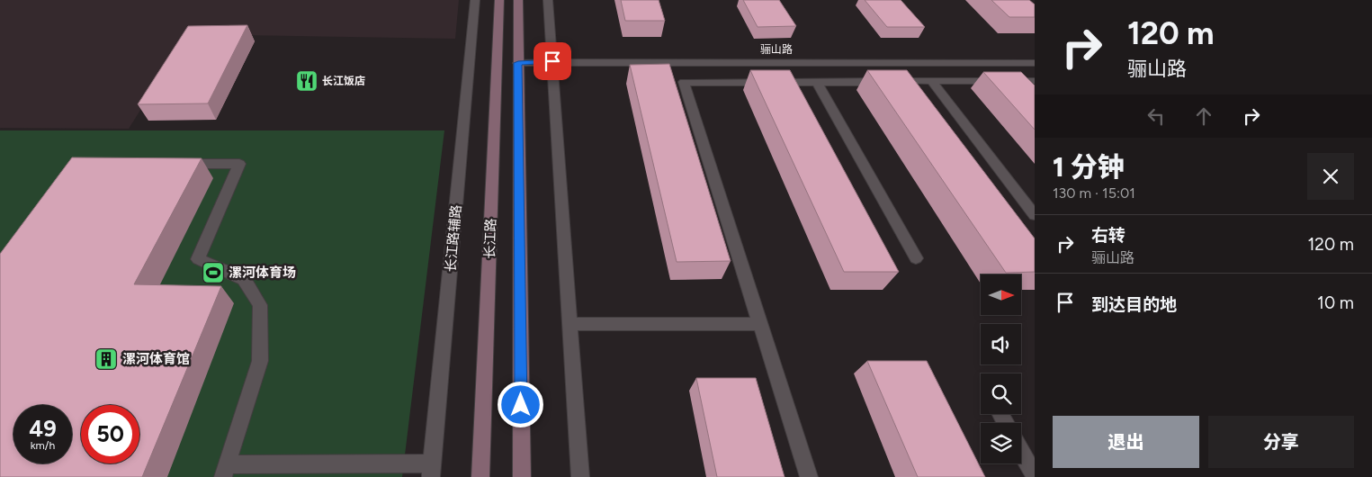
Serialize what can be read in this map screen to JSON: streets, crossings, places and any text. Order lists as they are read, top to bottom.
{
  "streets": {
    "main road": ["长江路"],
    "street": ["骊山路", "长江路辅路"]
  },
  "crossings": [
    ["骊山路", "长江路"]
  ],
  "places": {
    "restaurant": ["长江饭店"],
    "sports": ["漯河体育场"],
    "building": ["漯河体育馆"]
  },
  "north": "right",
  "page": {
    "turn": ["120 m", "骊山路"],
    "heading": ["1 分钟", "130 m · 15:01"],
    "list": [
      {
        "name": "右转",
        "note": "骊山路",
        "value": "120 m"
      },
      {
        "name": "到达目的地",
        "value": "10 m"
      }
    ],
    "speed": "49 km/h",
    "limit": "50",
    "buttons": ["退出", "分享"]
  }
}
